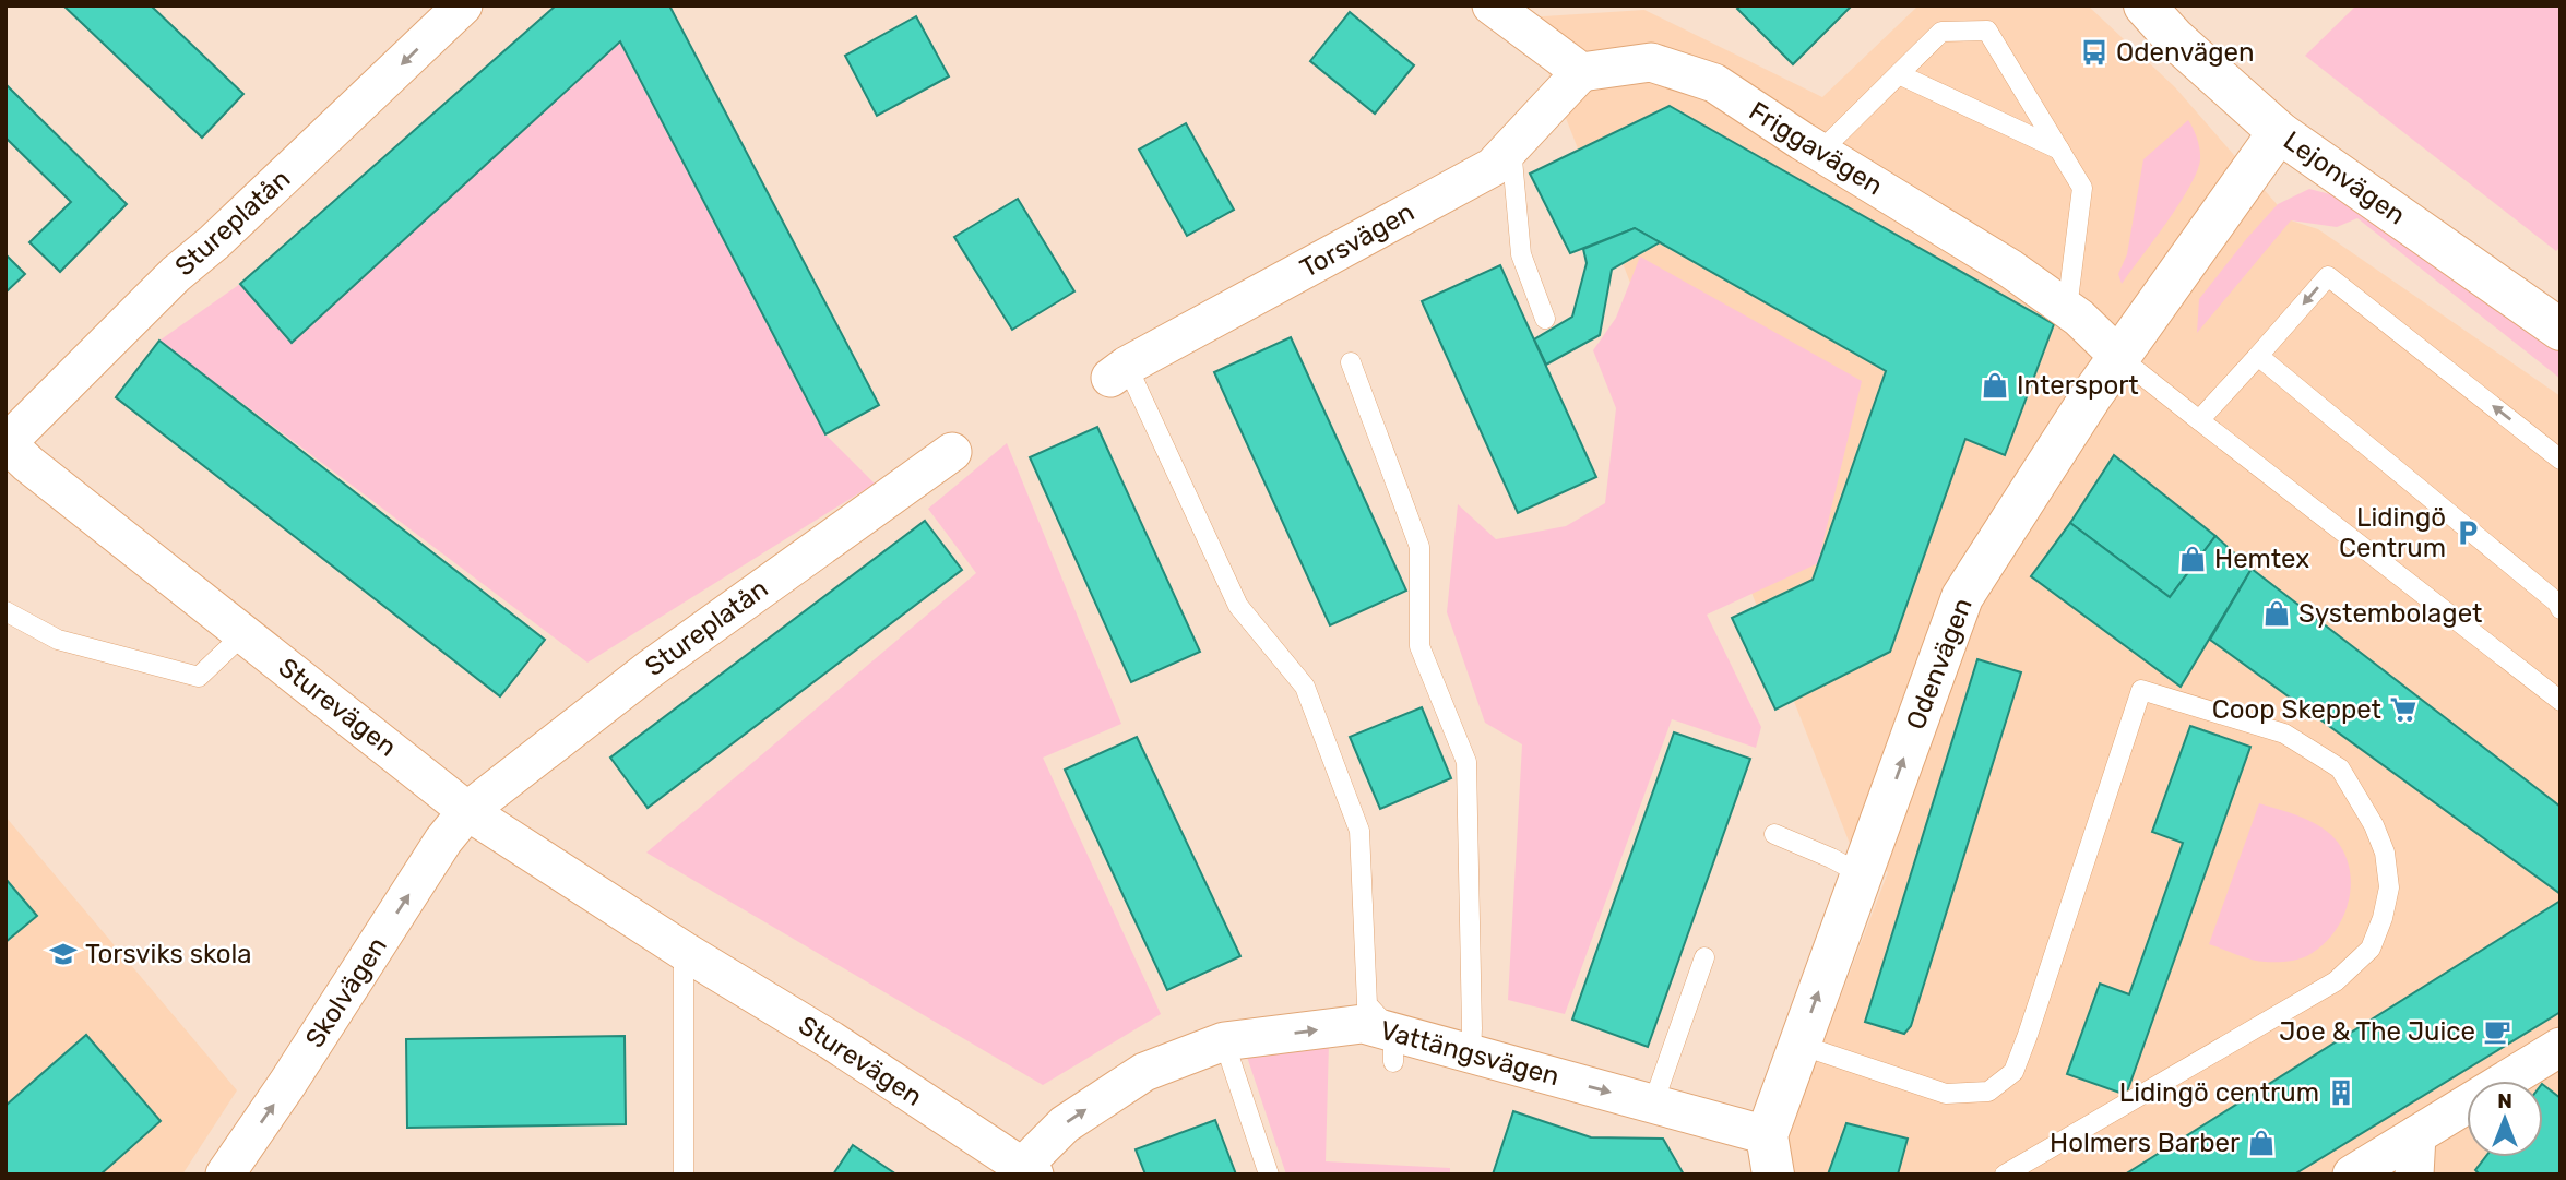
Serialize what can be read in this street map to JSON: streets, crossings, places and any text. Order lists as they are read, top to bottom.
{
  "streets": {
    "street": [
      "Friggavägen",
      "Lejonvägen",
      "Stureplatån",
      "Torsvägen",
      "Odenvägen",
      "Sturevägen",
      "Skolvägen",
      "Vattängsvägen"
    ]
  },
  "crossings": [
    ["Friggavägen", "Torsvägen"],
    ["Friggavägen", "Odenvägen"],
    ["Lejonvägen", "Odenvägen"],
    ["Stureplatån", "Sturevägen"],
    ["Stureplatån", "Skolvägen"],
    ["Odenvägen", "Vattängsvägen"],
    ["Sturevägen", "Skolvägen"],
    ["Sturevägen", "Vattängsvägen"]
  ],
  "one_way": [
    "Stureplatån",
    "Odenvägen",
    "Skolvägen",
    "Vattängsvägen"
  ],
  "places": {
    "bus stop": ["Odenvägen"],
    "shop": [
      "Intersport",
      "Hemtex",
      "Systembolaget",
      "Holmers Barber"
    ],
    "parking": ["Lidingö Centrum"],
    "supermarket": ["Coop Skeppet"],
    "school or university": ["Torsviks skola"],
    "cafe": ["Joe & The Juice"],
    "building": ["Lidingö centrum"]
  },
  "north": "top"
}
